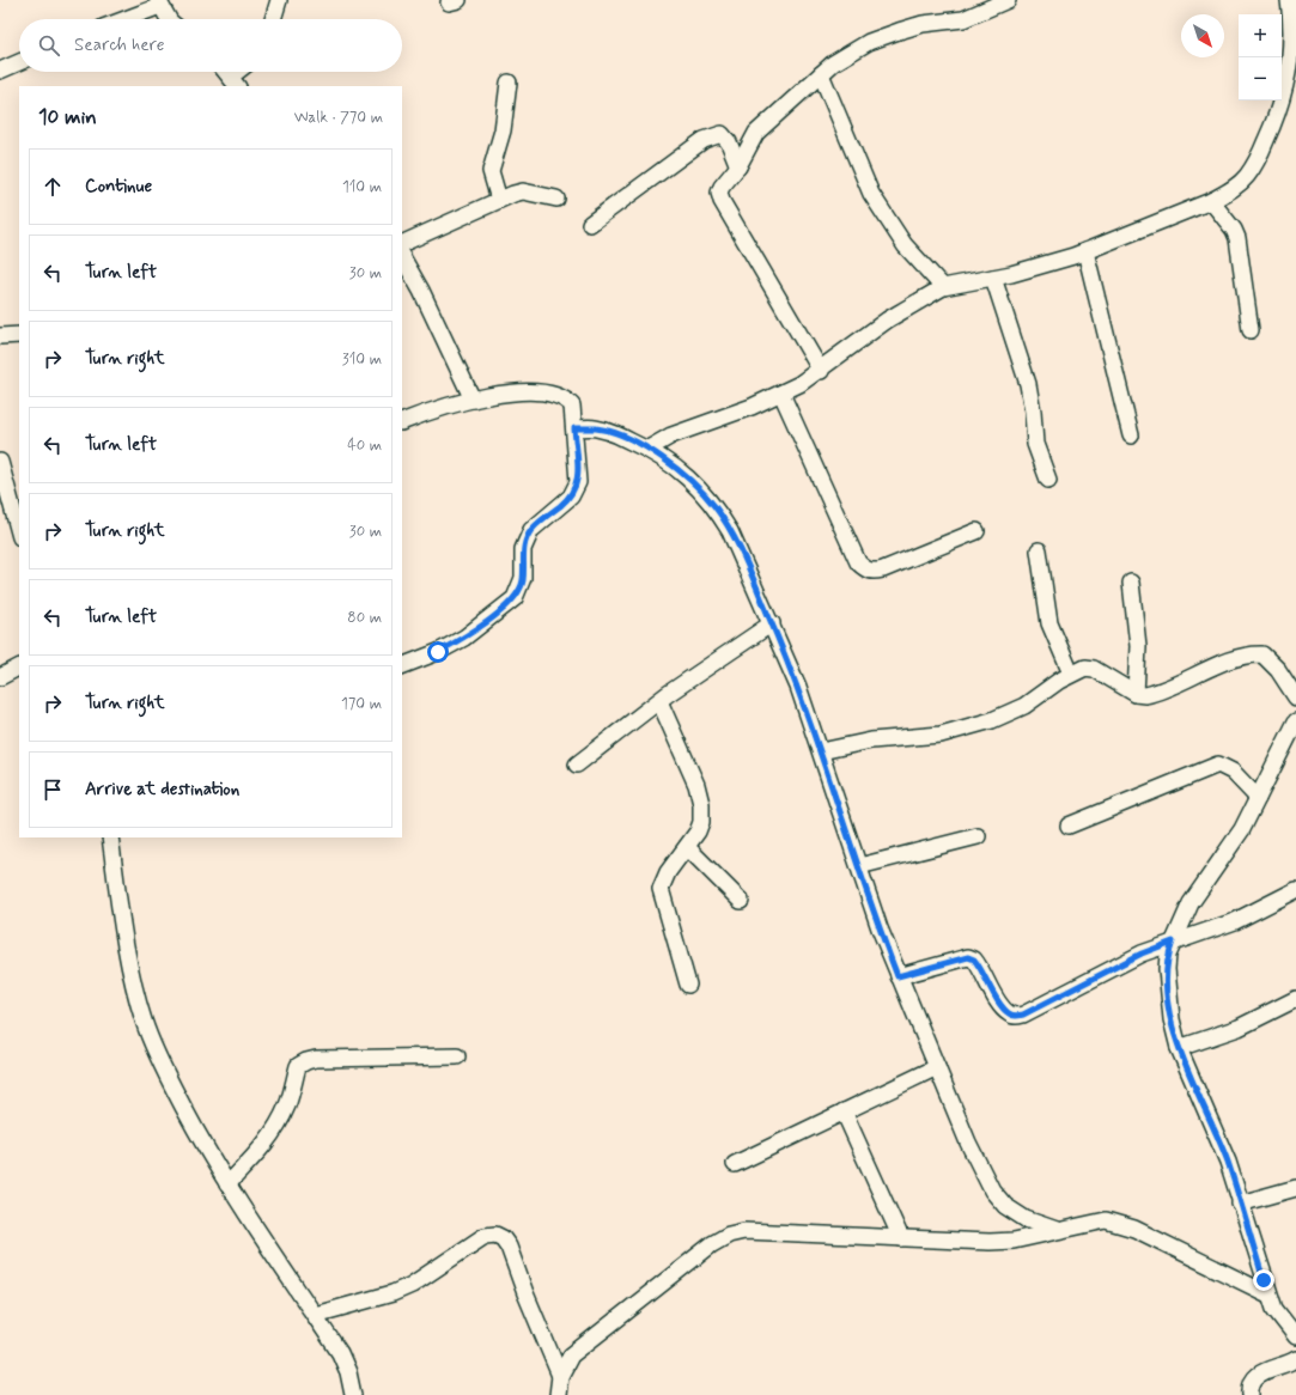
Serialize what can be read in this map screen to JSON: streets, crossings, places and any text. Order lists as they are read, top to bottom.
{
  "north": "bottom right",
  "page": {
    "map_buttons": ["+", "−"],
    "search": "Search here",
    "heading": ["10 min", "Walk · 770 m"],
    "list": [
      ["Continue", "110 m"],
      ["Turn left", "30 m"],
      ["Turn right", "310 m"],
      ["Turn left", "40 m"],
      ["Turn right", "30 m"],
      ["Turn left", "80 m"],
      ["Turn right", "170 m"],
      "Arrive at destination"
    ]
  }
}
